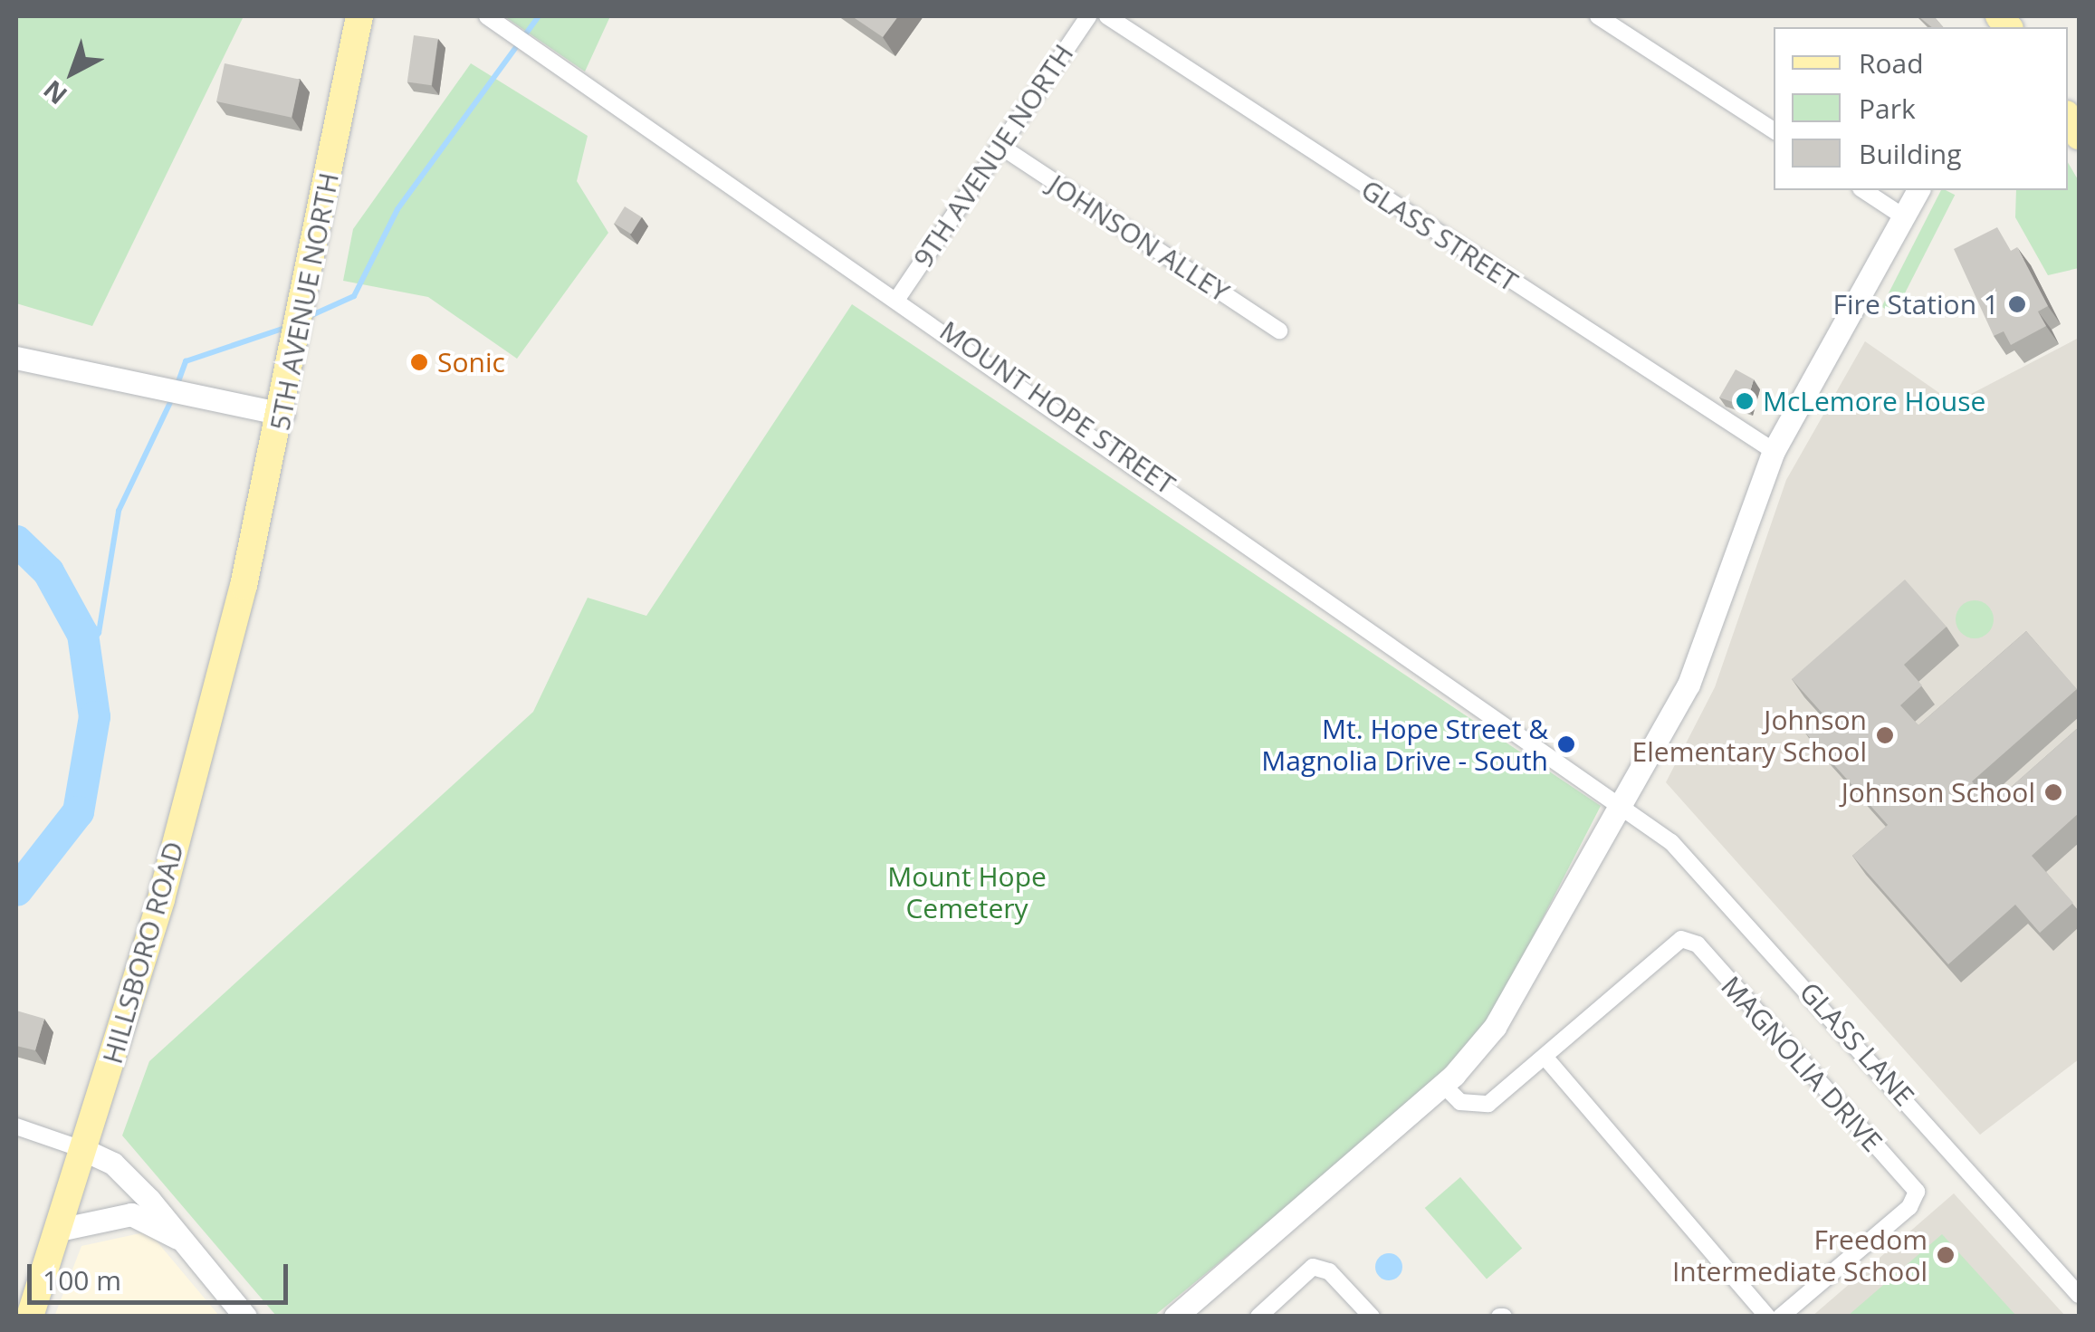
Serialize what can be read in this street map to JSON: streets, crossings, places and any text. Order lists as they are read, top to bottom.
{
  "streets": {
    "main road": ["5TH AVENUE NORTH", "HILLSBORO ROAD"],
    "street": [
      "9TH AVENUE NORTH",
      "GLASS STREET",
      "JOHNSON ALLEY",
      "MOUNT HOPE STREET",
      "GLASS LANE",
      "MAGNOLIA DRIVE"
    ]
  },
  "crossings": [
    ["9TH AVENUE NORTH", "JOHNSON ALLEY"],
    ["9TH AVENUE NORTH", "MOUNT HOPE STREET"],
    ["5TH AVENUE NORTH", "HILLSBORO ROAD"],
    ["MOUNT HOPE STREET", "GLASS LANE"]
  ],
  "parks": ["Mount Hope Cemetery"],
  "places": [
    "Fire Station 1",
    "Sonic",
    "McLemore House",
    "Johnson Elementary School",
    "Mt. Hope Street & Magnolia Drive - South",
    "Johnson School",
    "Freedom Intermediate School"
  ],
  "legend": ["Road", "Park", "Building"],
  "scale_bar": "100 m",
  "north": "bottom left"
}
